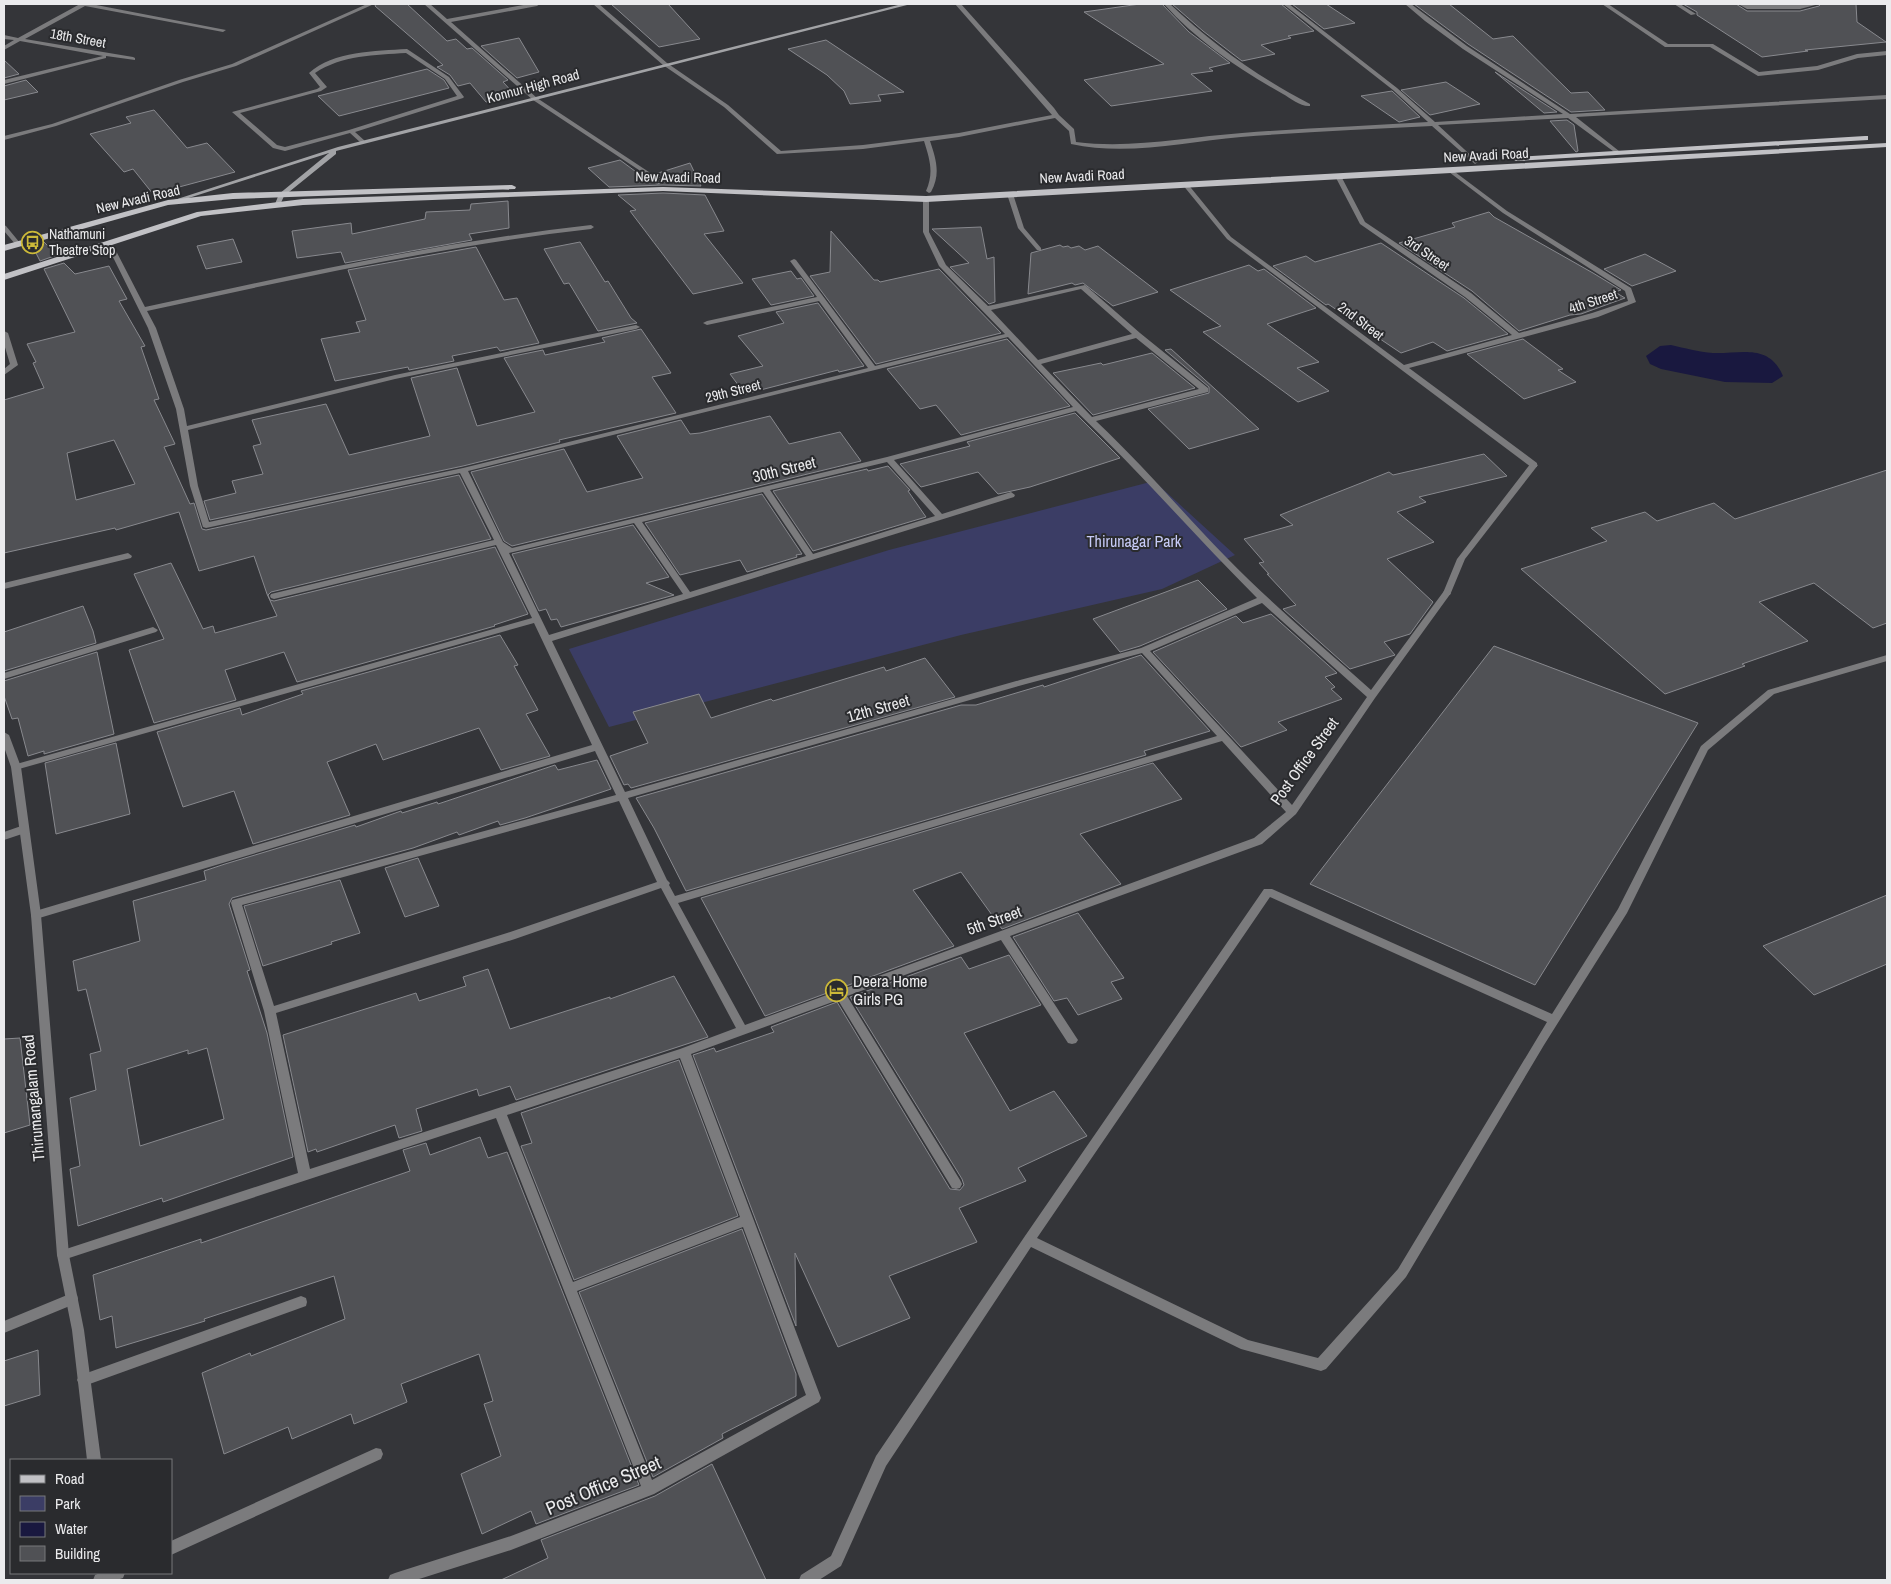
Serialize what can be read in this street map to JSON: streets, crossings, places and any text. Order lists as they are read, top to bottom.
{
  "streets": {
    "main road": ["Konnur High Road", "New Avadi Road"],
    "street": [
      "18th Street",
      "3rd Street",
      "4th Street",
      "2nd Street",
      "29th Street",
      "30th Street",
      "12th Street",
      "Post Office Street",
      "5th Street",
      "Thirumangalam Road"
    ]
  },
  "crossings": [
    ["Konnur High Road", "New Avadi Road"],
    ["New Avadi Road", "3rd Street"],
    ["New Avadi Road", "4th Street"],
    ["New Avadi Road", "2nd Street"],
    ["3rd Street", "4th Street"],
    ["4th Street", "2nd Street"],
    ["2nd Street", "Post Office Street"],
    ["Post Office Street", "5th Street"],
    ["5th Street", "Thirumangalam Road"]
  ],
  "parks": ["Thirunagar Park"],
  "places": {
    "bus stop": ["Nathamuni Theatre Stop"],
    "hotel": ["Deera Home Girls PG"]
  },
  "legend": [
    "Road",
    "Park",
    "Water",
    "Building"
  ]
}
